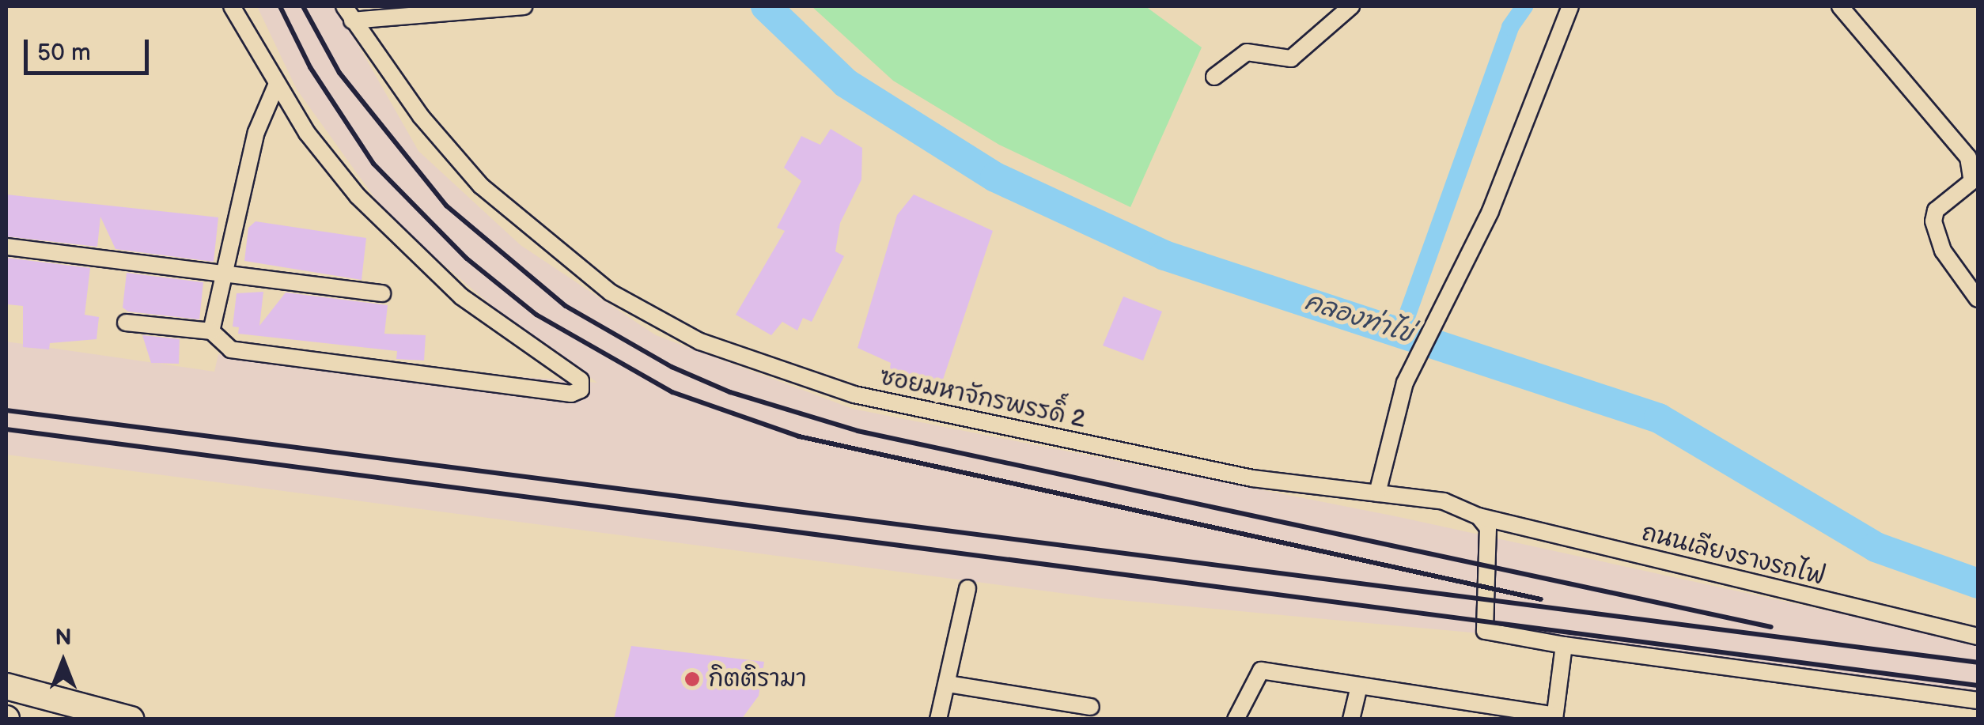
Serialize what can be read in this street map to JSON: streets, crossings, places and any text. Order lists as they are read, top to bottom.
{
  "streets": {
    "street": ["ซอยมหาจักรพรรดิ์ 2", "ถนนเลียงรางรถไฟ"]
  },
  "crossings": [
    ["ซอยมหาจักรพรรดิ์ 2", "ถนนเลียงรางรถไฟ"]
  ],
  "water": ["คลองท่าไข่"],
  "places": ["กิตติรามา"],
  "scale_bar": "50 m",
  "north": "top"
}
